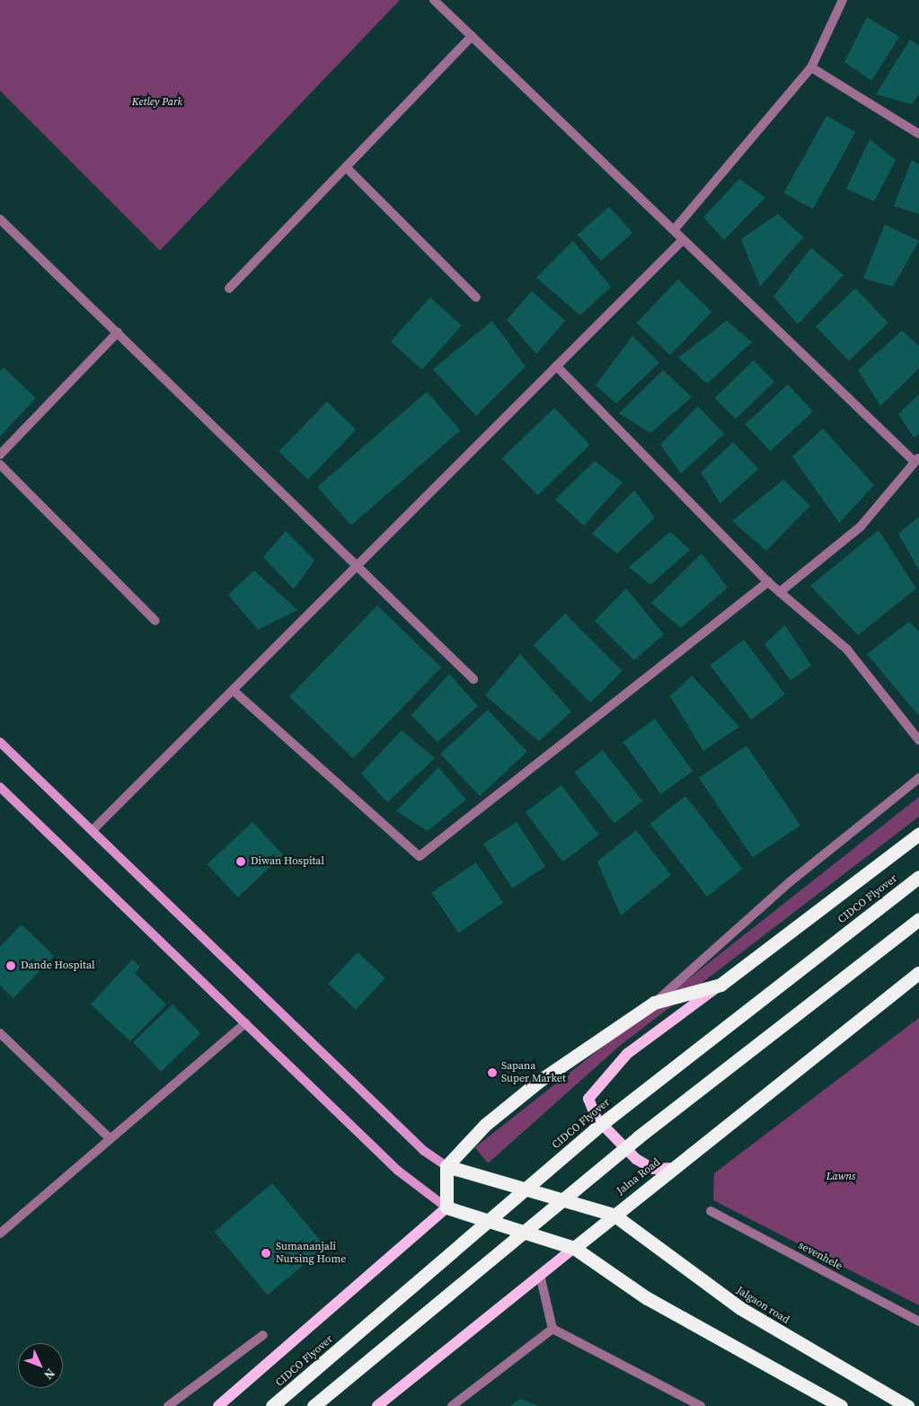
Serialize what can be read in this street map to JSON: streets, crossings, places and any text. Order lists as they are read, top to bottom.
{
  "streets": {
    "highway": ["CIDCO Flyover", "Jalna Road", "Jalgaon road"],
    "street": ["sevenhele"]
  },
  "crossings": [
    ["Jalna Road", "Jalgaon road"]
  ],
  "parks": ["Ketley Park", "Lawns"],
  "places": [
    "Diwan Hospital",
    "Dande Hospital",
    "Sapana Super Market",
    "Sumananjali Nursing Home"
  ],
  "north": "bottom right"
}
